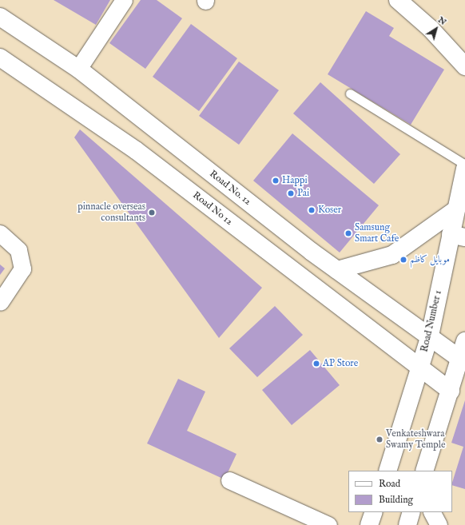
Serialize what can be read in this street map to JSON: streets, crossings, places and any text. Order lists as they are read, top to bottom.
{
  "streets": {
    "main road": ["Road No. 12", "Road No 12", "Road Number 1"]
  },
  "crossings": [
    ["Road No. 12", "Road Number 1"],
    ["Road No 12", "Road Number 1"]
  ],
  "places": [
    "Happi",
    "Pai",
    "Koser",
    "pinnacle overseas consultants",
    "Samsung Smart Cafe",
    "موبايل كاظم",
    "AP Store",
    "Venkateshwara Swamy Temple"
  ],
  "legend": ["Road", "Building"],
  "north": "top right"
}
